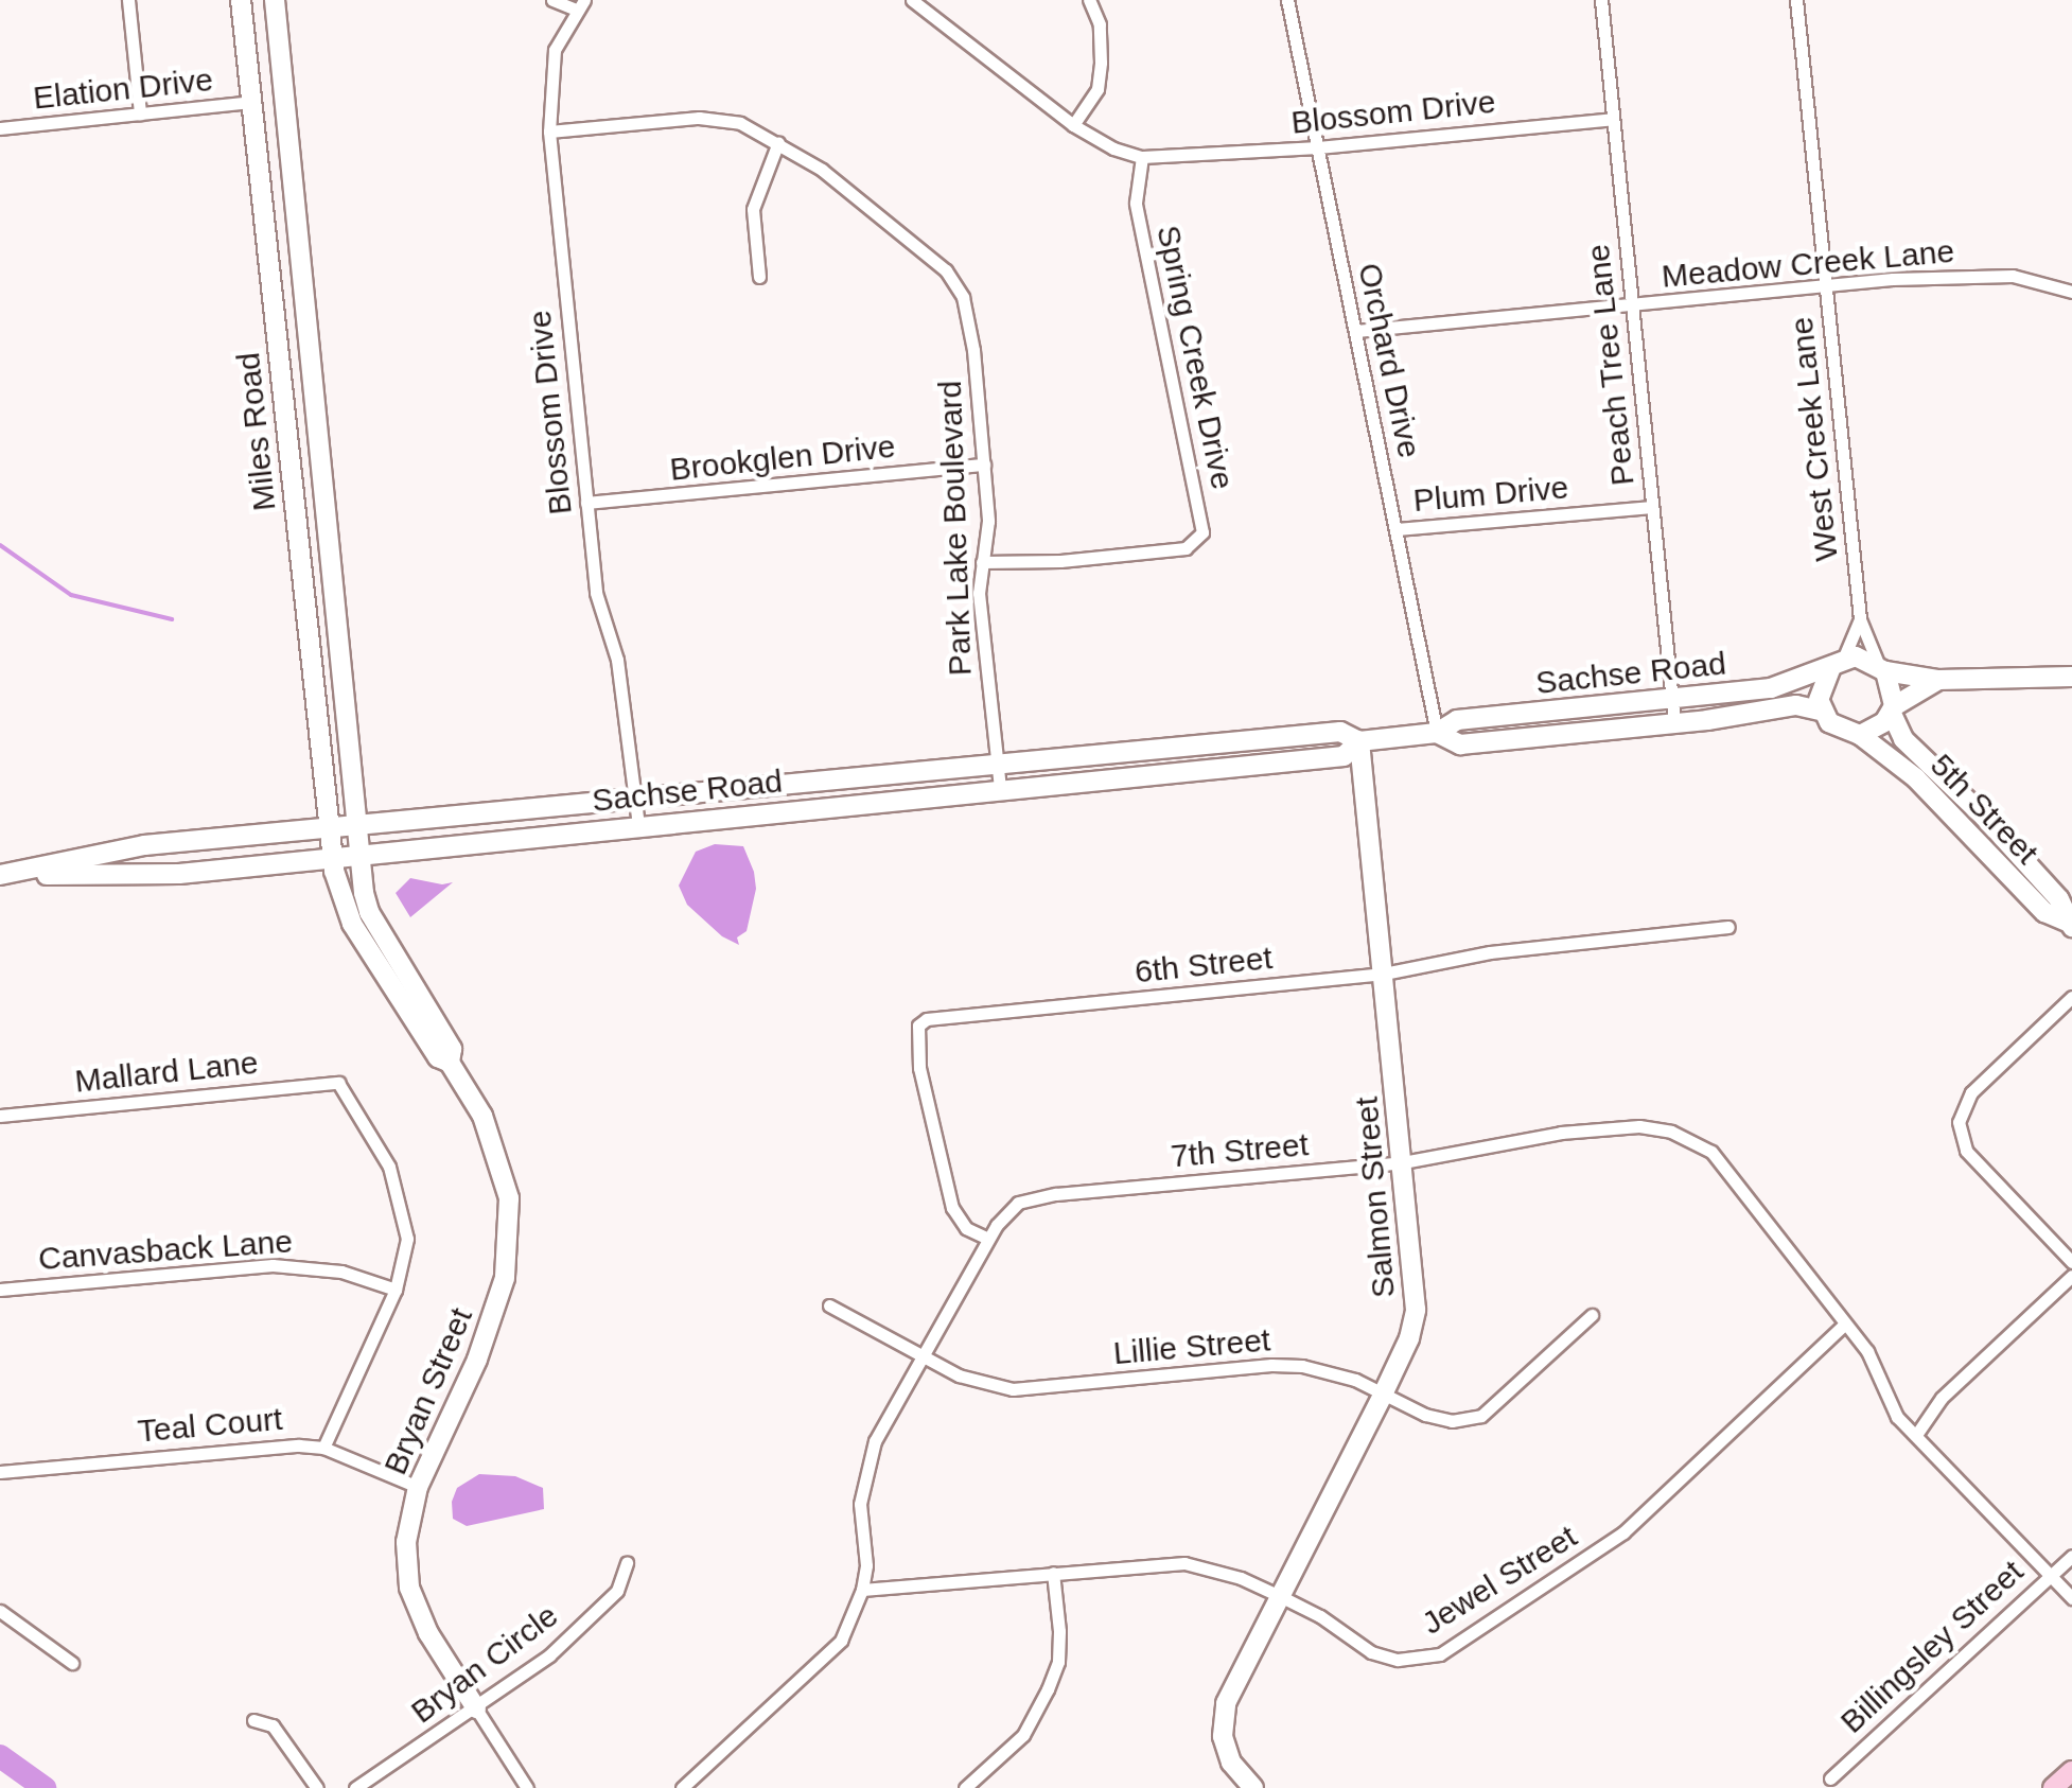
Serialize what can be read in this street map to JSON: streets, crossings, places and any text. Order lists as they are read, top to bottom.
{
  "streets": {
    "main road": [
      "Miles Road",
      "Sachse Road",
      "5th Street",
      "Salmon Street",
      "Bryan Street"
    ],
    "street": [
      "Elation Drive",
      "Blossom Drive",
      "Meadow Creek Lane",
      "Spring Creek Drive",
      "Orchard Drive",
      "Peach Tree Lane",
      "West Creek Lane",
      "Brookglen Drive",
      "Plum Drive",
      "Park Lake Boulevard",
      "6th Street",
      "Mallard Lane",
      "7th Street",
      "Canvasback Lane",
      "Lillie Street",
      "Teal Court",
      "Jewel Street",
      "Billingsley Street",
      "Bryan Circle"
    ]
  },
  "crossings": [
    ["Elation Drive", "Miles Road"],
    ["Blossom Drive", "Spring Creek Drive"],
    ["Blossom Drive", "Orchard Drive"],
    ["Blossom Drive", "Peach Tree Lane"],
    ["Blossom Drive", "Brookglen Drive"],
    ["Blossom Drive", "Park Lake Boulevard"],
    ["Blossom Drive", "Sachse Road"],
    ["Meadow Creek Lane", "Orchard Drive"],
    ["Meadow Creek Lane", "Peach Tree Lane"],
    ["Meadow Creek Lane", "West Creek Lane"],
    ["Spring Creek Drive", "Park Lake Boulevard"],
    ["Orchard Drive", "Plum Drive"],
    ["Orchard Drive", "Sachse Road"],
    ["Peach Tree Lane", "Plum Drive"],
    ["Peach Tree Lane", "Sachse Road"],
    ["Miles Road", "Sachse Road"],
    ["Miles Road", "Bryan Street"],
    ["West Creek Lane", "Sachse Road"],
    ["West Creek Lane", "5th Street"],
    ["Brookglen Drive", "Park Lake Boulevard"],
    ["Park Lake Boulevard", "Sachse Road"],
    ["Sachse Road", "5th Street"],
    ["Sachse Road", "Salmon Street"],
    ["Sachse Road", "Bryan Street"],
    ["6th Street", "7th Street"],
    ["6th Street", "Salmon Street"],
    ["Mallard Lane", "Canvasback Lane"],
    ["7th Street", "Salmon Street"],
    ["7th Street", "Lillie Street"],
    ["7th Street", "Jewel Street"],
    ["7th Street", "Billingsley Street"],
    ["Salmon Street", "Lillie Street"],
    ["Salmon Street", "Jewel Street"],
    ["Bryan Street", "Teal Court"],
    ["Bryan Street", "Bryan Circle"]
  ]
}
